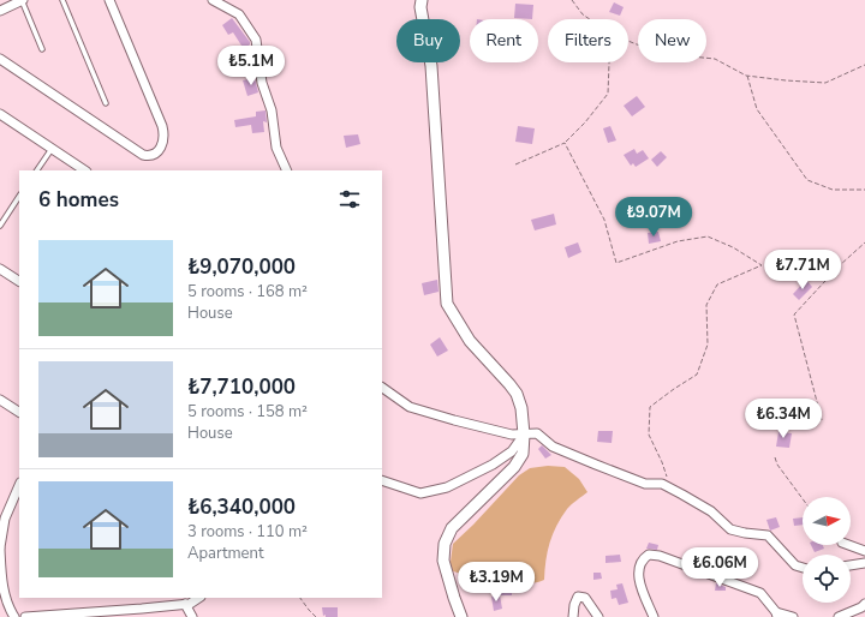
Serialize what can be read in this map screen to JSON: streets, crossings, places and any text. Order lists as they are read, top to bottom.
{
  "north": "right",
  "page": {
    "chip": [
      "Buy",
      "Rent",
      "Filters",
      "New"
    ],
    "price": [
      "₺5.1M",
      "₺9.07M",
      "₺7.71M",
      "₺6.34M",
      "₺6.06M",
      "₺3.19M"
    ],
    "heading": "6 homes",
    "list": [
      {
        "name": "₺9,070,000",
        "note": "5 rooms · 168 m² · House"
      },
      {
        "name": "₺7,710,000",
        "note": "5 rooms · 158 m² · House"
      },
      {
        "name": "₺6,340,000",
        "note": "3 rooms · 110 m² · Apartment"
      }
    ]
  }
}
